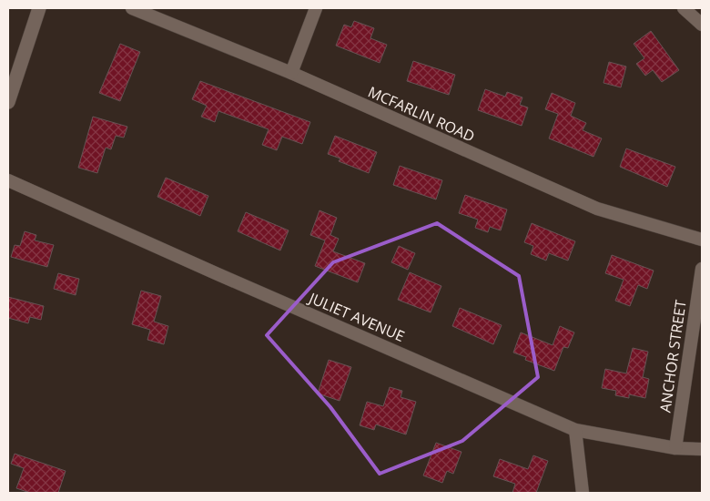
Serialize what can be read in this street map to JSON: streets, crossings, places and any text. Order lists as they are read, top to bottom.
{
  "streets": {
    "street": ["MCFARLIN ROAD", "JULIET AVENUE", "ANCHOR STREET"]
  },
  "crossings": [
    ["JULIET AVENUE", "ANCHOR STREET"]
  ]
}
